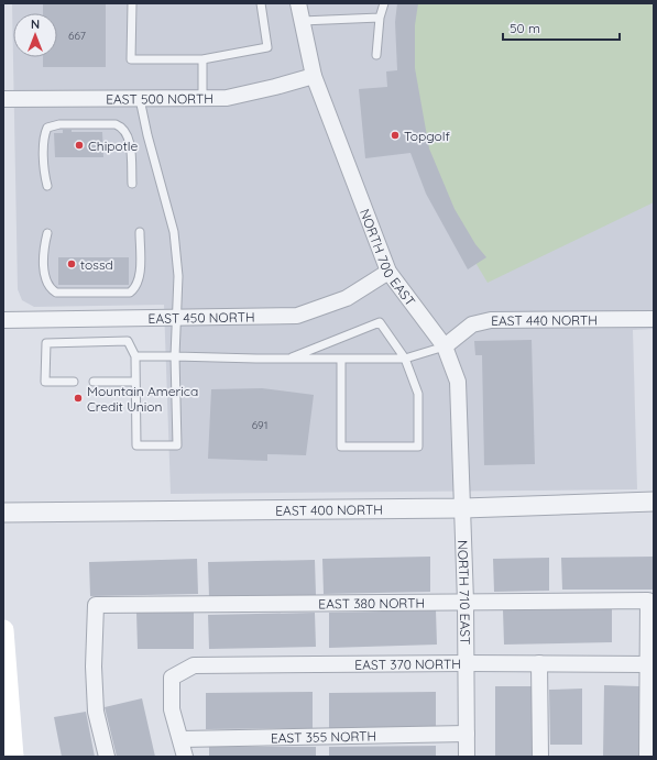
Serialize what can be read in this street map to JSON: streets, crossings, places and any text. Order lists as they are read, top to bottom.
{
  "streets": {
    "street": [
      "EAST 500 NORTH",
      "NORTH 700 EAST",
      "EAST 450 NORTH",
      "EAST 440 NORTH",
      "EAST 400 NORTH",
      "NORTH 710 EAST",
      "EAST 380 NORTH",
      "EAST 370 NORTH",
      "EAST 355 NORTH"
    ]
  },
  "crossings": [
    ["EAST 500 NORTH", "NORTH 700 EAST"],
    ["NORTH 700 EAST", "EAST 450 NORTH"],
    ["NORTH 700 EAST", "EAST 440 NORTH"],
    ["NORTH 700 EAST", "EAST 400 NORTH"],
    ["NORTH 700 EAST", "NORTH 710 EAST"],
    ["EAST 400 NORTH", "NORTH 710 EAST"],
    ["NORTH 710 EAST", "EAST 380 NORTH"],
    ["NORTH 710 EAST", "EAST 370 NORTH"],
    ["NORTH 710 EAST", "EAST 355 NORTH"],
    ["EAST 380 NORTH", "EAST 370 NORTH"],
    ["EAST 370 NORTH", "EAST 355 NORTH"]
  ],
  "places": [
    "Topgolf",
    "Chipotle",
    "tossd",
    "Mountain America Credit Union"
  ],
  "house_numbers": ["667", "691"],
  "scale_bar": "50 m",
  "north": "top"
}
